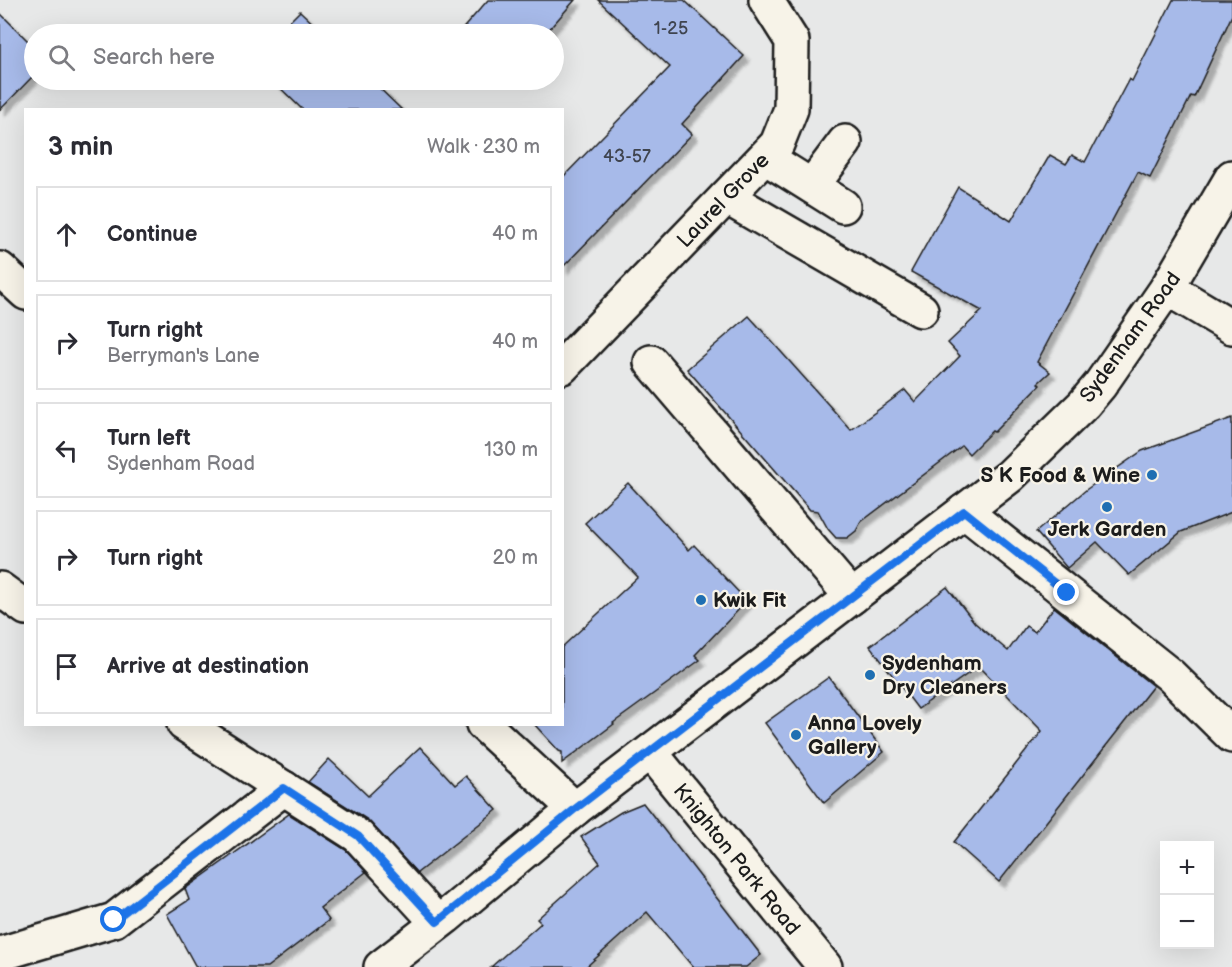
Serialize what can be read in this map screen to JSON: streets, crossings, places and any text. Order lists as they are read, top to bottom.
{
  "streets": {
    "street": ["Laurel Grove", "Sydenham Road", "Knighton Park Road"]
  },
  "crossings": [
    ["Sydenham Road", "Knighton Park Road"]
  ],
  "places": [
    "S K Food & Wine",
    "Jerk Garden",
    "Kwik Fit",
    "Sydenham Dry Cleaners",
    "Anna Lovely Gallery"
  ],
  "house_numbers": ["1-25", "43-57"],
  "page": {
    "search": "Search here",
    "heading": ["3 min", "Walk · 230 m"],
    "list": [
      ["Continue", "40 m"],
      ["Turn right", "Berryman's Lane", "40 m"],
      ["Turn left", "Sydenham Road", "130 m"],
      ["Turn right", "20 m"],
      "Arrive at destination"
    ],
    "map_buttons": ["+", "−"]
  }
}
